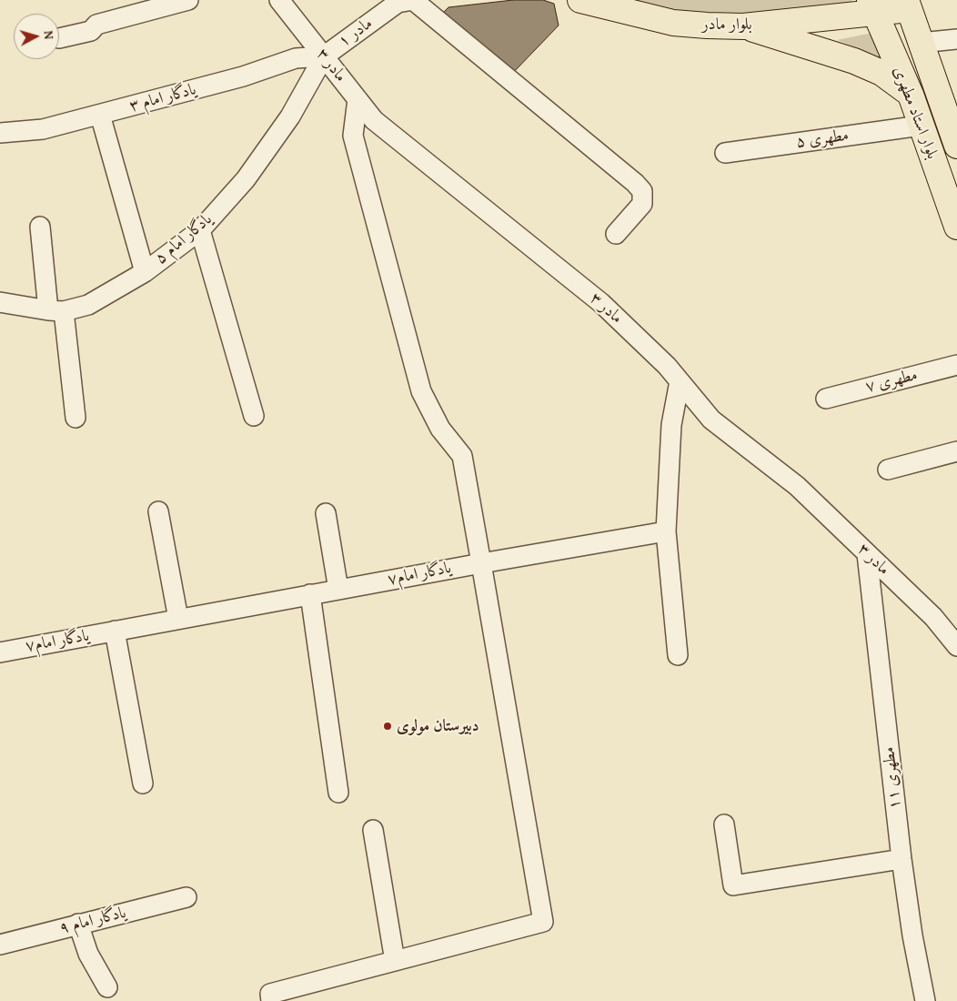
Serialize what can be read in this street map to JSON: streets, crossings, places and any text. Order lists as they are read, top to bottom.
{
  "streets": {
    "main road": ["بلوار مادر", "بلوار استاد مطهری"],
    "street": [
      "مادر ۱",
      "مادر ۳",
      "یادگار امام ۳",
      "مطهری ۵",
      "یادگار امام ۵",
      "مطهری ۷",
      "یادگار امام۷",
      "مطهری ۱۱",
      "یادگار امام ۹"
    ]
  },
  "crossings": [
    ["بلوار مادر", "بلوار استاد مطهری"],
    ["مادر ۱", "مادر ۳"],
    ["مادر ۱", "یادگار امام ۳"],
    ["مادر ۱", "یادگار امام ۵"],
    ["مادر ۳", "یادگار امام ۳"],
    ["مادر ۳", "یادگار امام ۵"],
    ["مادر ۳", "مطهری ۱۱"],
    ["یادگار امام ۳", "یادگار امام ۵"],
    ["بلوار استاد مطهری", "مطهری ۵"]
  ],
  "places": ["دبیرستان مولوی"],
  "north": "right"
}
